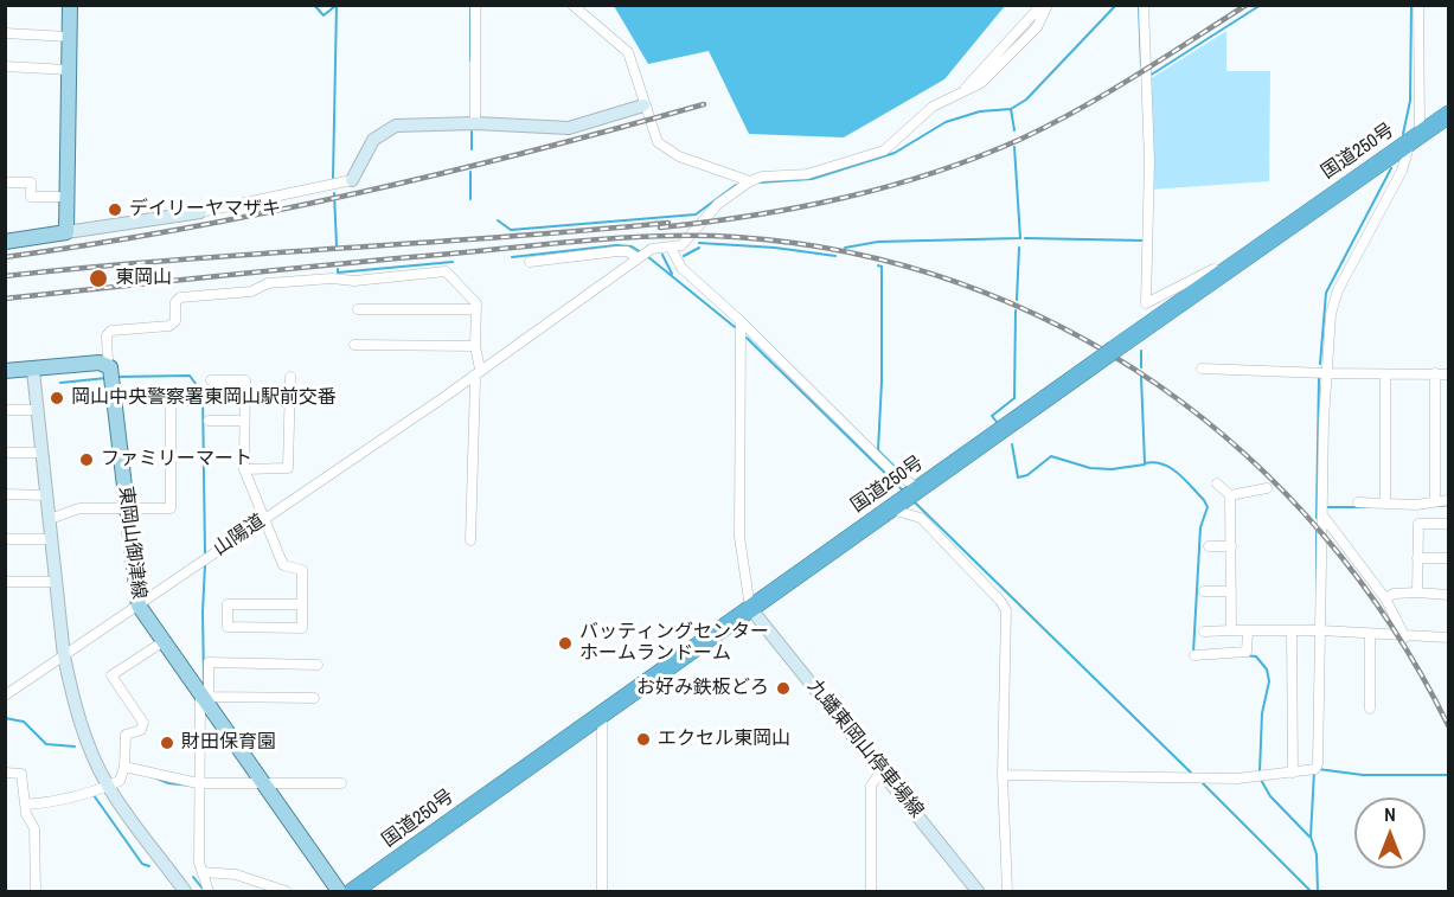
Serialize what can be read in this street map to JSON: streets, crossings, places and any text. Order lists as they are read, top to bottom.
{
  "streets": {
    "highway": ["国道250号"],
    "main road": ["東岡山御津線"],
    "street": ["山陽道", "九蟠東岡山停車場線"]
  },
  "crossings": [
    ["国道250号", "九蟠東岡山停車場線"],
    ["山陽道", "東岡山御津線"]
  ],
  "places": [
    "デイリーヤマザキ",
    "東岡山",
    "岡山中央警察署東岡山駅前交番",
    "ファミリーマート",
    "バッティングセンター ホームランドーム",
    "お好み鉄板どろ",
    "エクセル東岡山",
    "財田保育園"
  ],
  "north": "top"
}
